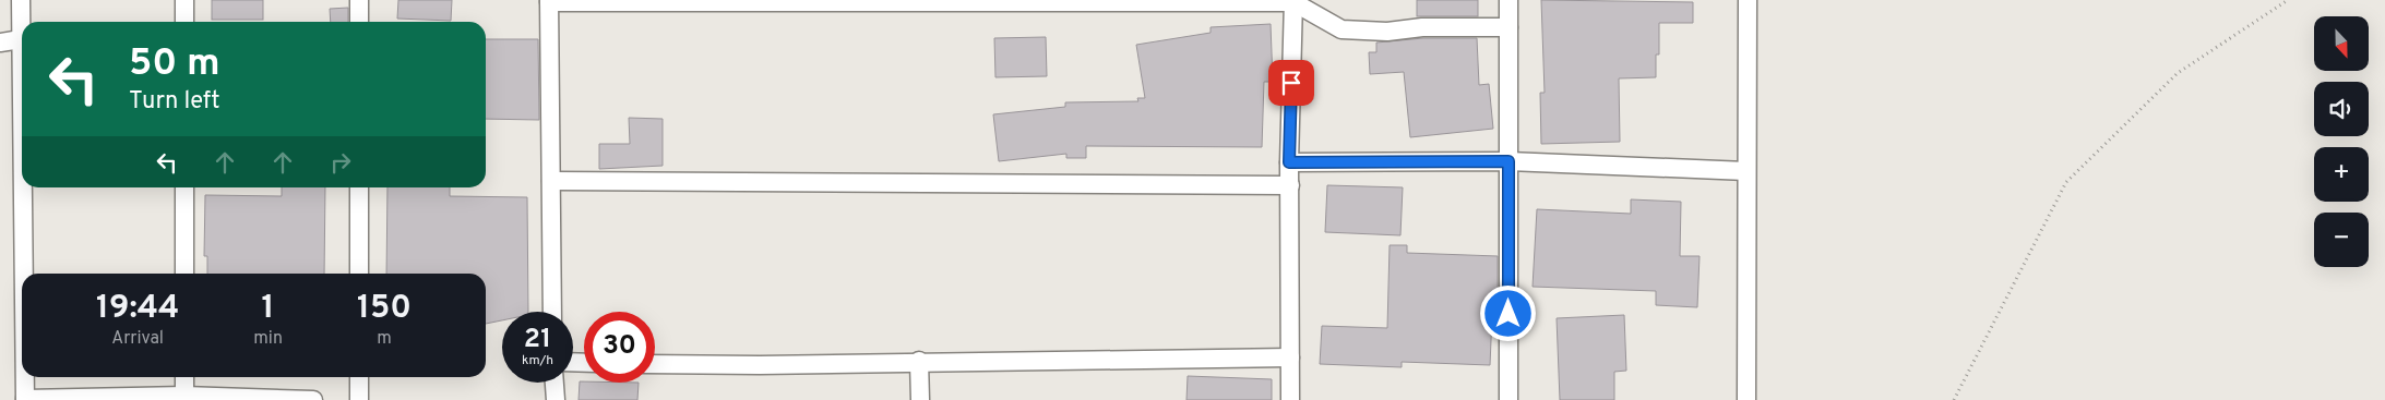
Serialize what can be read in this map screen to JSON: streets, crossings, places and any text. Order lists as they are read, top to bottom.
{
  "north": "bottom",
  "page": {
    "map_buttons": ["+", "−"],
    "turn": ["50 m", "Turn left"],
    "eta": [
      "19:44",
      "Arrival",
      "1",
      "min",
      "150",
      "m"
    ],
    "speed": "21 km/h",
    "limit": "30"
  }
}
